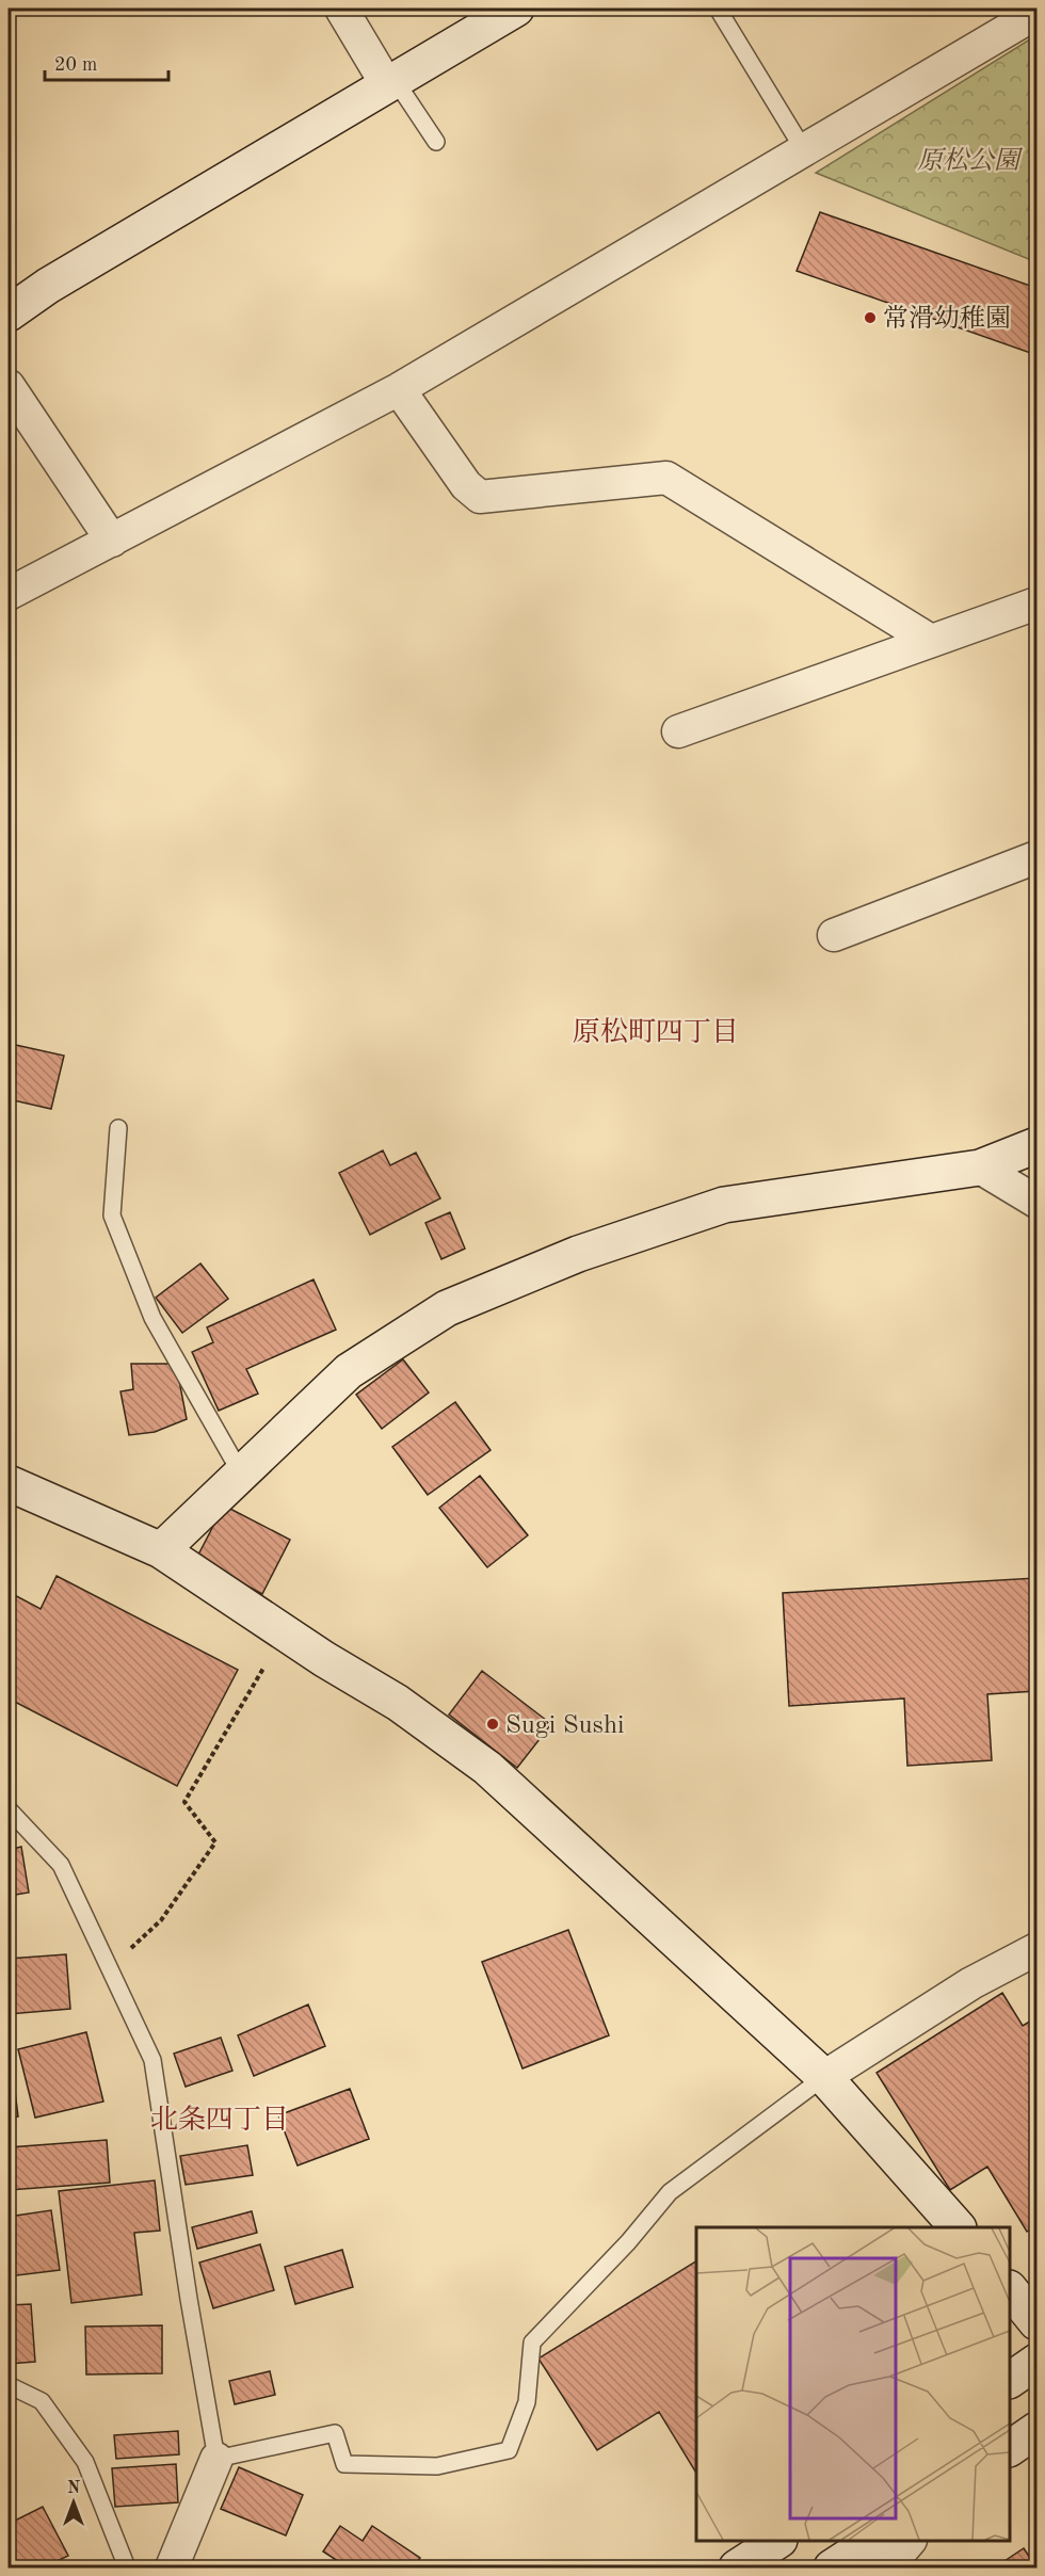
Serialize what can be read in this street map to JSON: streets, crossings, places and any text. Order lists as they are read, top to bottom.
{
  "districts": ["原松町四丁目", "北条四丁目"],
  "parks": ["原松公園"],
  "places": ["常滑幼稚園", "Sugi Sushi"],
  "scale_bar": "20 m",
  "north": "top"
}
